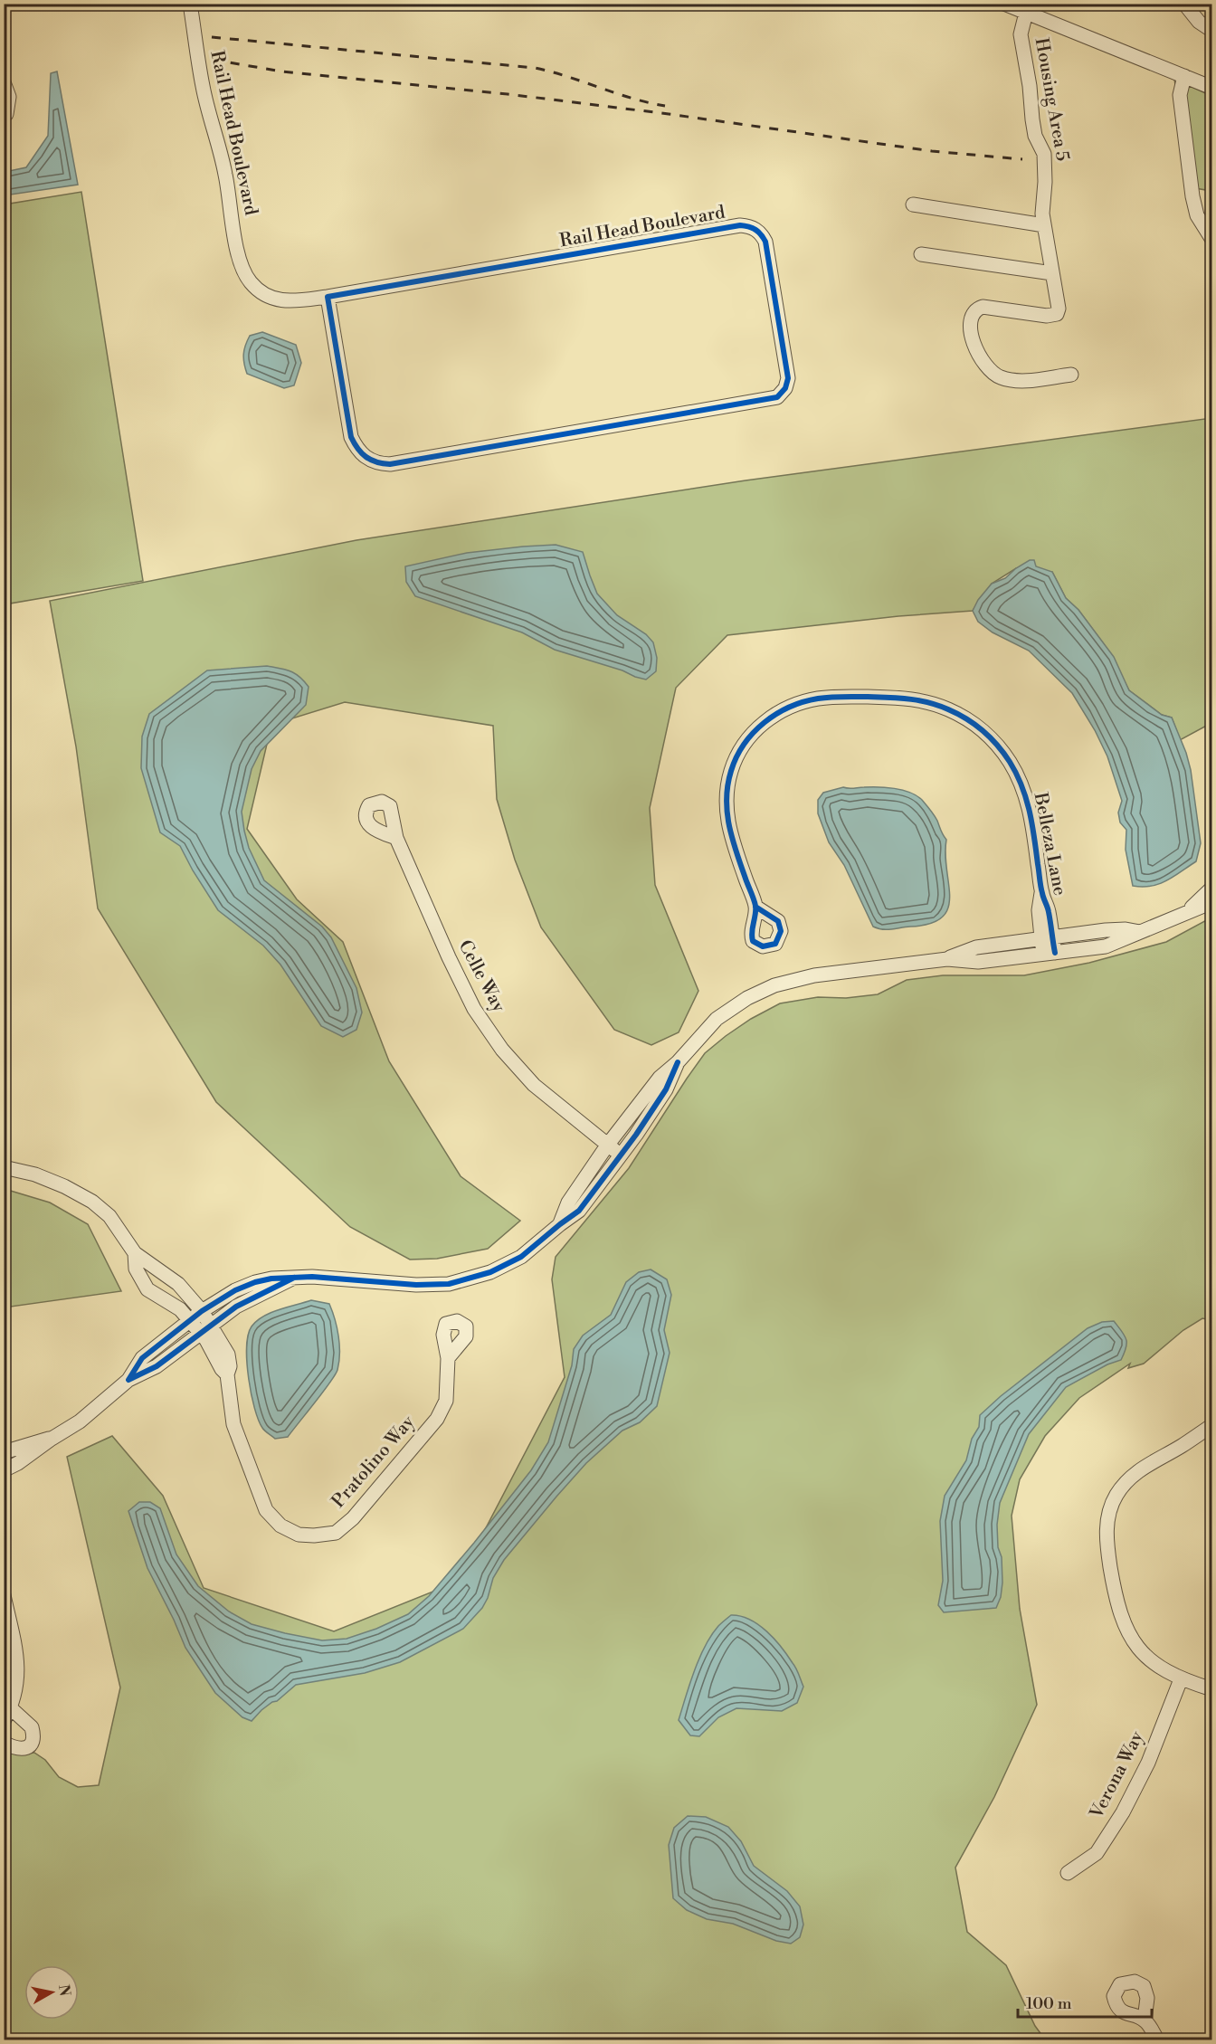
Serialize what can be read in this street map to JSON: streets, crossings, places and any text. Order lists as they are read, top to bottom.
{
  "streets": {
    "street": [
      "Housing Area 5",
      "Rail Head Boulevard",
      "Belleza Lane",
      "Celle Way",
      "Pratolino Way",
      "Verona Way"
    ]
  },
  "scale_bar": "100 m",
  "north": "right"
}
